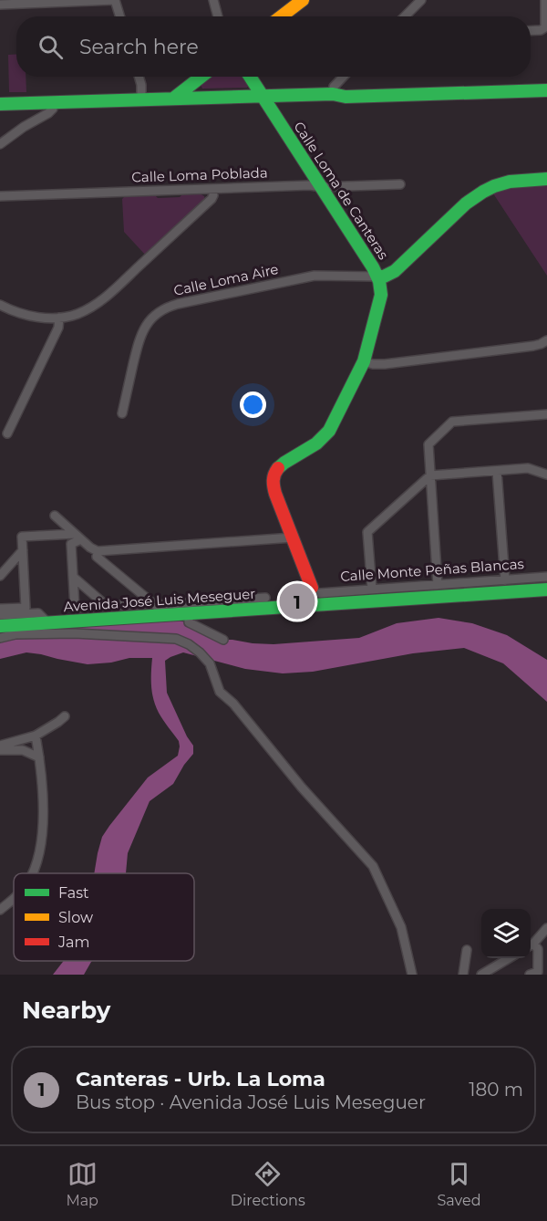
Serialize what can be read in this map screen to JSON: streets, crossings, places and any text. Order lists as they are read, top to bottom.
{
  "streets": {
    "main road": ["Calle Loma de Canteras", "Calle Monte Peñas Blancas", "Avenida José Luis Meseguer"],
    "street": ["Calle Loma Poblada", "Calle Loma Aire"]
  },
  "crossings": [
    ["Calle Loma Poblada", "Calle Loma de Canteras"],
    ["Calle Loma de Canteras", "Calle Loma Aire"],
    ["Calle Loma de Canteras", "Calle Monte Peñas Blancas"],
    ["Calle Loma de Canteras", "Avenida José Luis Meseguer"],
    ["Calle Monte Peñas Blancas", "Avenida José Luis Meseguer"]
  ],
  "legend": ["Fast", "Slow", "Jam"],
  "page": {
    "search": "Search here",
    "pins": "1",
    "heading": "Nearby",
    "list": [
      {
        "mark": "1",
        "name": "Canteras - Urb. La Loma",
        "note": "Bus stop · Avenida José Luis Meseguer",
        "value": "180 m"
      }
    ],
    "nav": ["Map", "Directions", "Saved"]
  }
}
